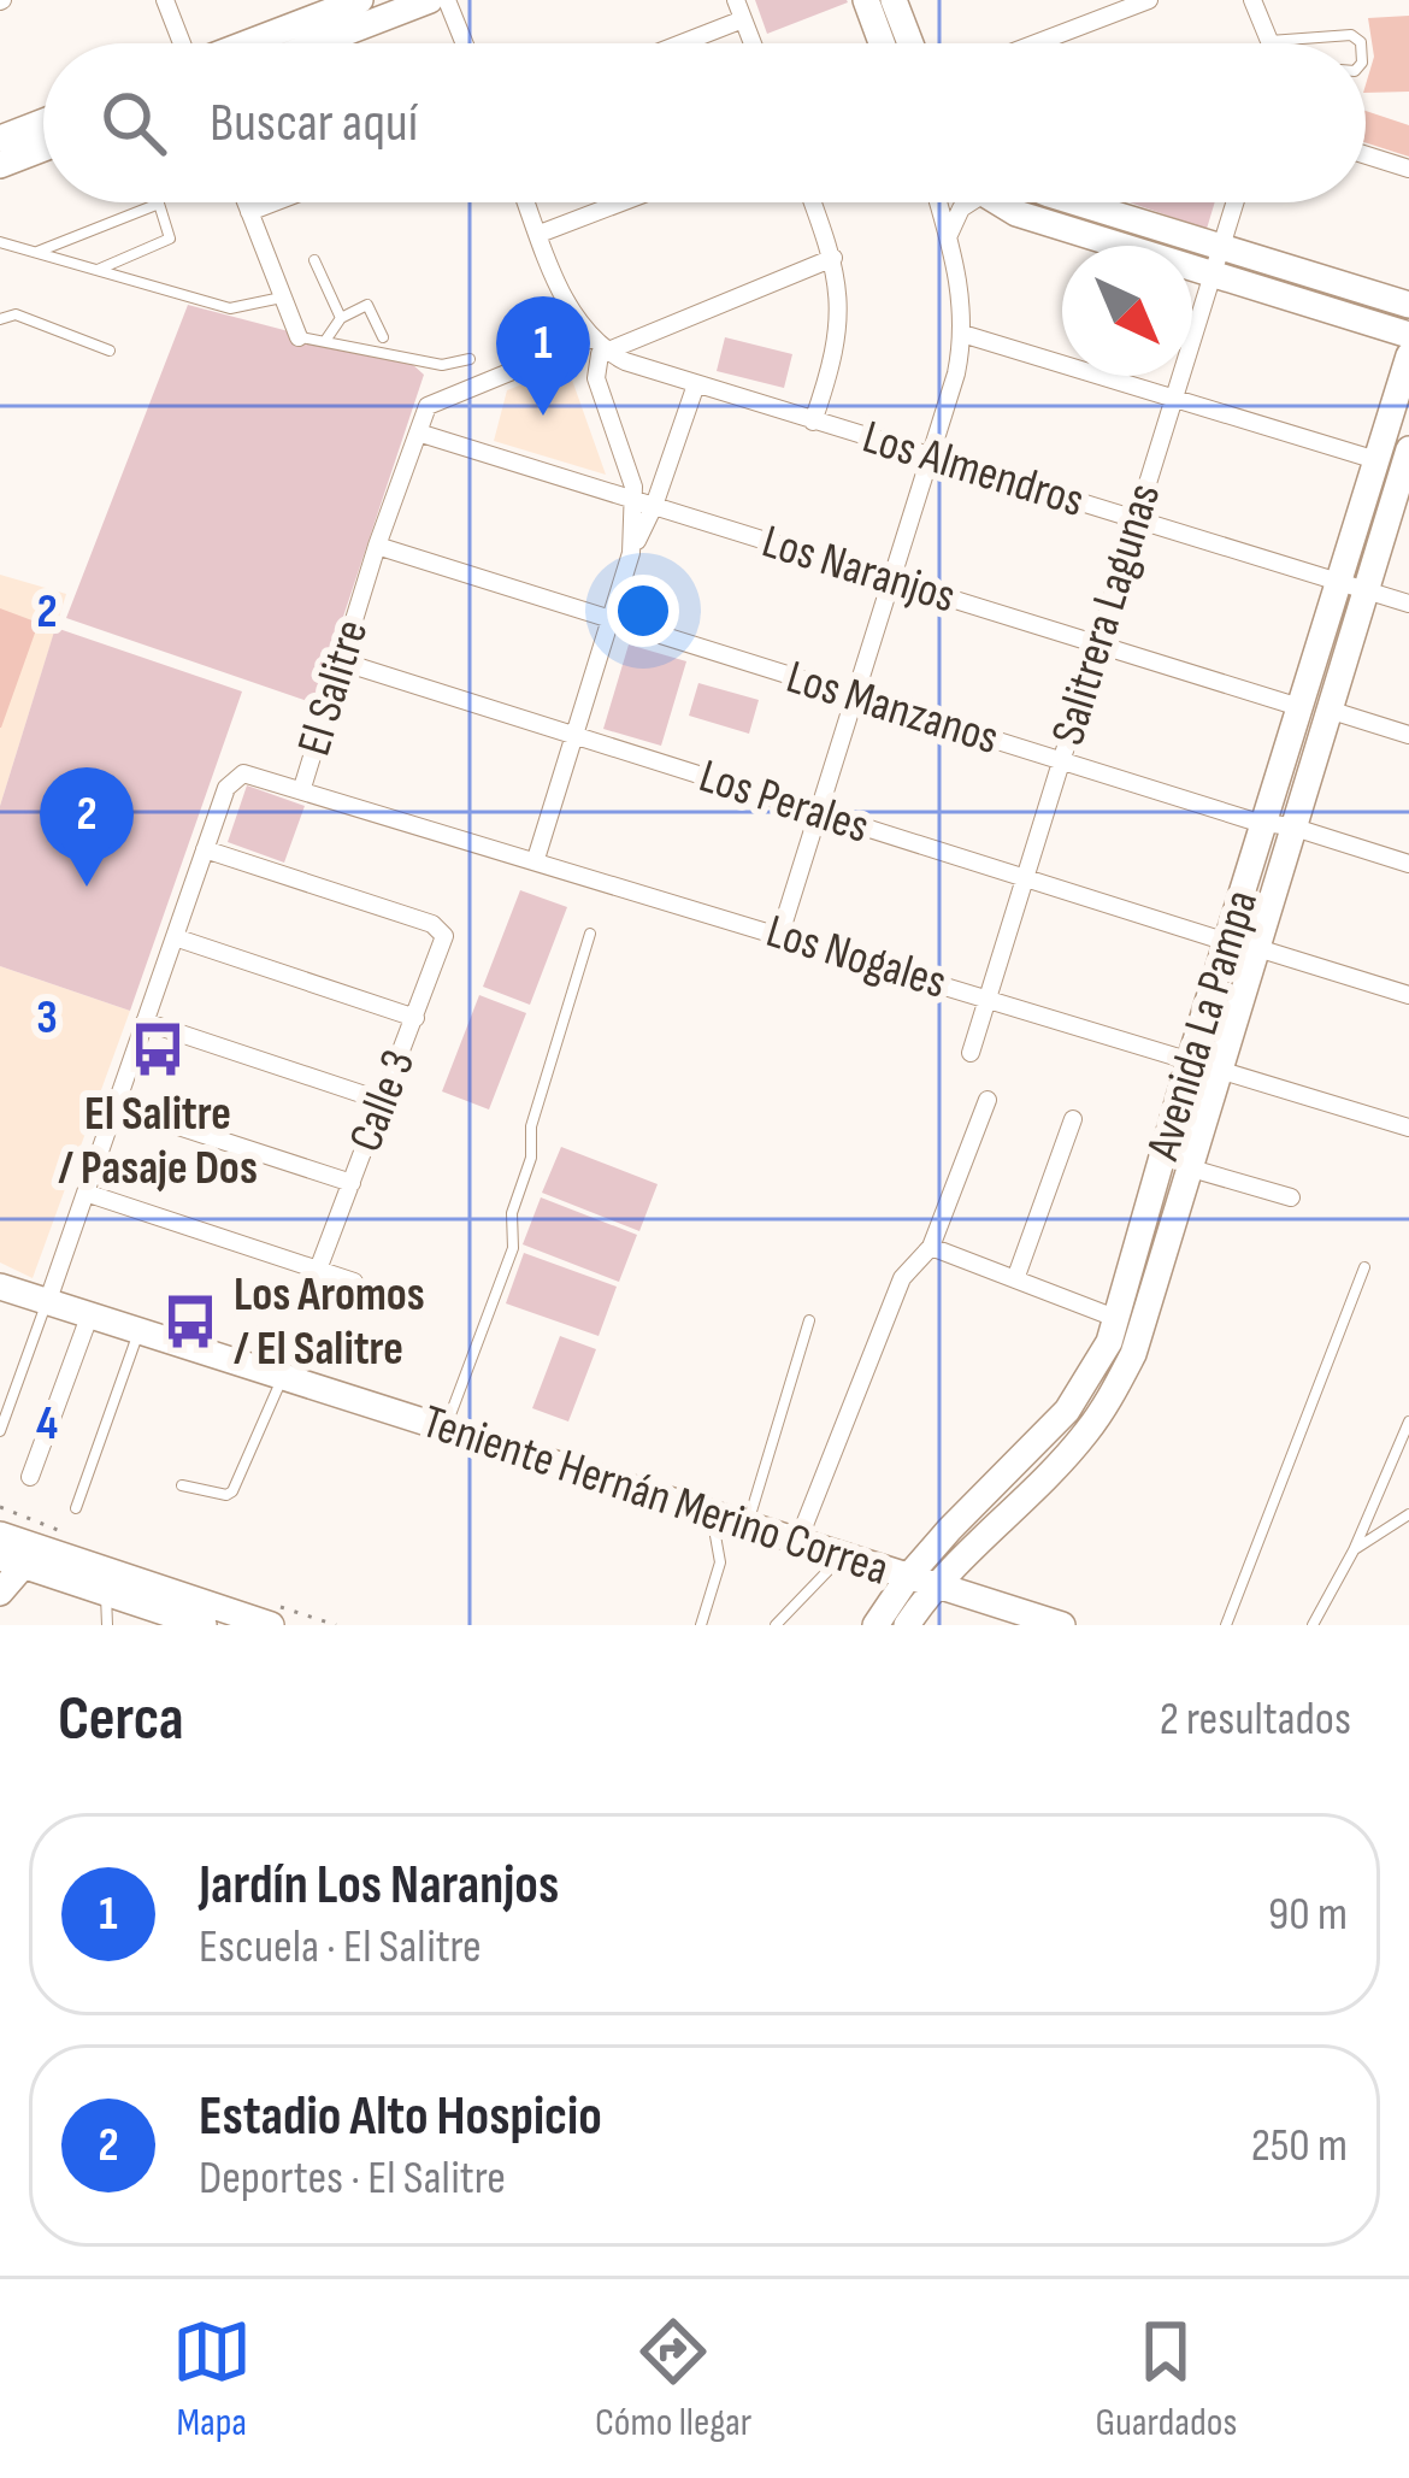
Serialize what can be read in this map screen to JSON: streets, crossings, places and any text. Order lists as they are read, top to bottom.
{
  "streets": {
    "street": [
      "Los Almendros",
      "Los Naranjos",
      "Salitrera Lagunas",
      "El Salitre",
      "Los Manzanos",
      "Los Perales",
      "Los Nogales",
      "Avenida La Pampa",
      "Calle 3",
      "Teniente Hernán Merino Correa"
    ]
  },
  "crossings": [
    ["Los Almendros", "Salitrera Lagunas"],
    ["Los Almendros", "El Salitre"],
    ["Los Almendros", "Avenida La Pampa"],
    ["Los Naranjos", "Salitrera Lagunas"],
    ["Los Naranjos", "El Salitre"],
    ["Los Naranjos", "Avenida La Pampa"],
    ["Salitrera Lagunas", "Los Manzanos"],
    ["Salitrera Lagunas", "Los Perales"],
    ["Salitrera Lagunas", "Los Nogales"],
    ["El Salitre", "Los Manzanos"],
    ["El Salitre", "Los Perales"],
    ["El Salitre", "Los Nogales"],
    ["El Salitre", "Calle 3"],
    ["El Salitre", "Teniente Hernán Merino Correa"],
    ["Los Manzanos", "Avenida La Pampa"],
    ["Los Perales", "Avenida La Pampa"],
    ["Los Nogales", "Avenida La Pampa"],
    ["Avenida La Pampa", "Teniente Hernán Merino Correa"]
  ],
  "places": {
    "bus stop": ["El Salitre / Pasaje Dos", "Los Aromos / El Salitre"]
  },
  "north": "bottom right",
  "page": {
    "search": "Buscar aquí",
    "pins": ["1", "2"],
    "heading": ["Cerca", "2 resultados"],
    "list": [
      {
        "mark": "1",
        "name": "Jardín Los Naranjos",
        "note": "Escuela · El Salitre",
        "value": "90 m"
      },
      {
        "mark": "2",
        "name": "Estadio Alto Hospicio",
        "note": "Deportes · El Salitre",
        "value": "250 m"
      }
    ],
    "nav": ["Mapa", "Cómo llegar", "Guardados"]
  },
  "grid": {
    "rows": ["2", "3", "4"]
  }
}
